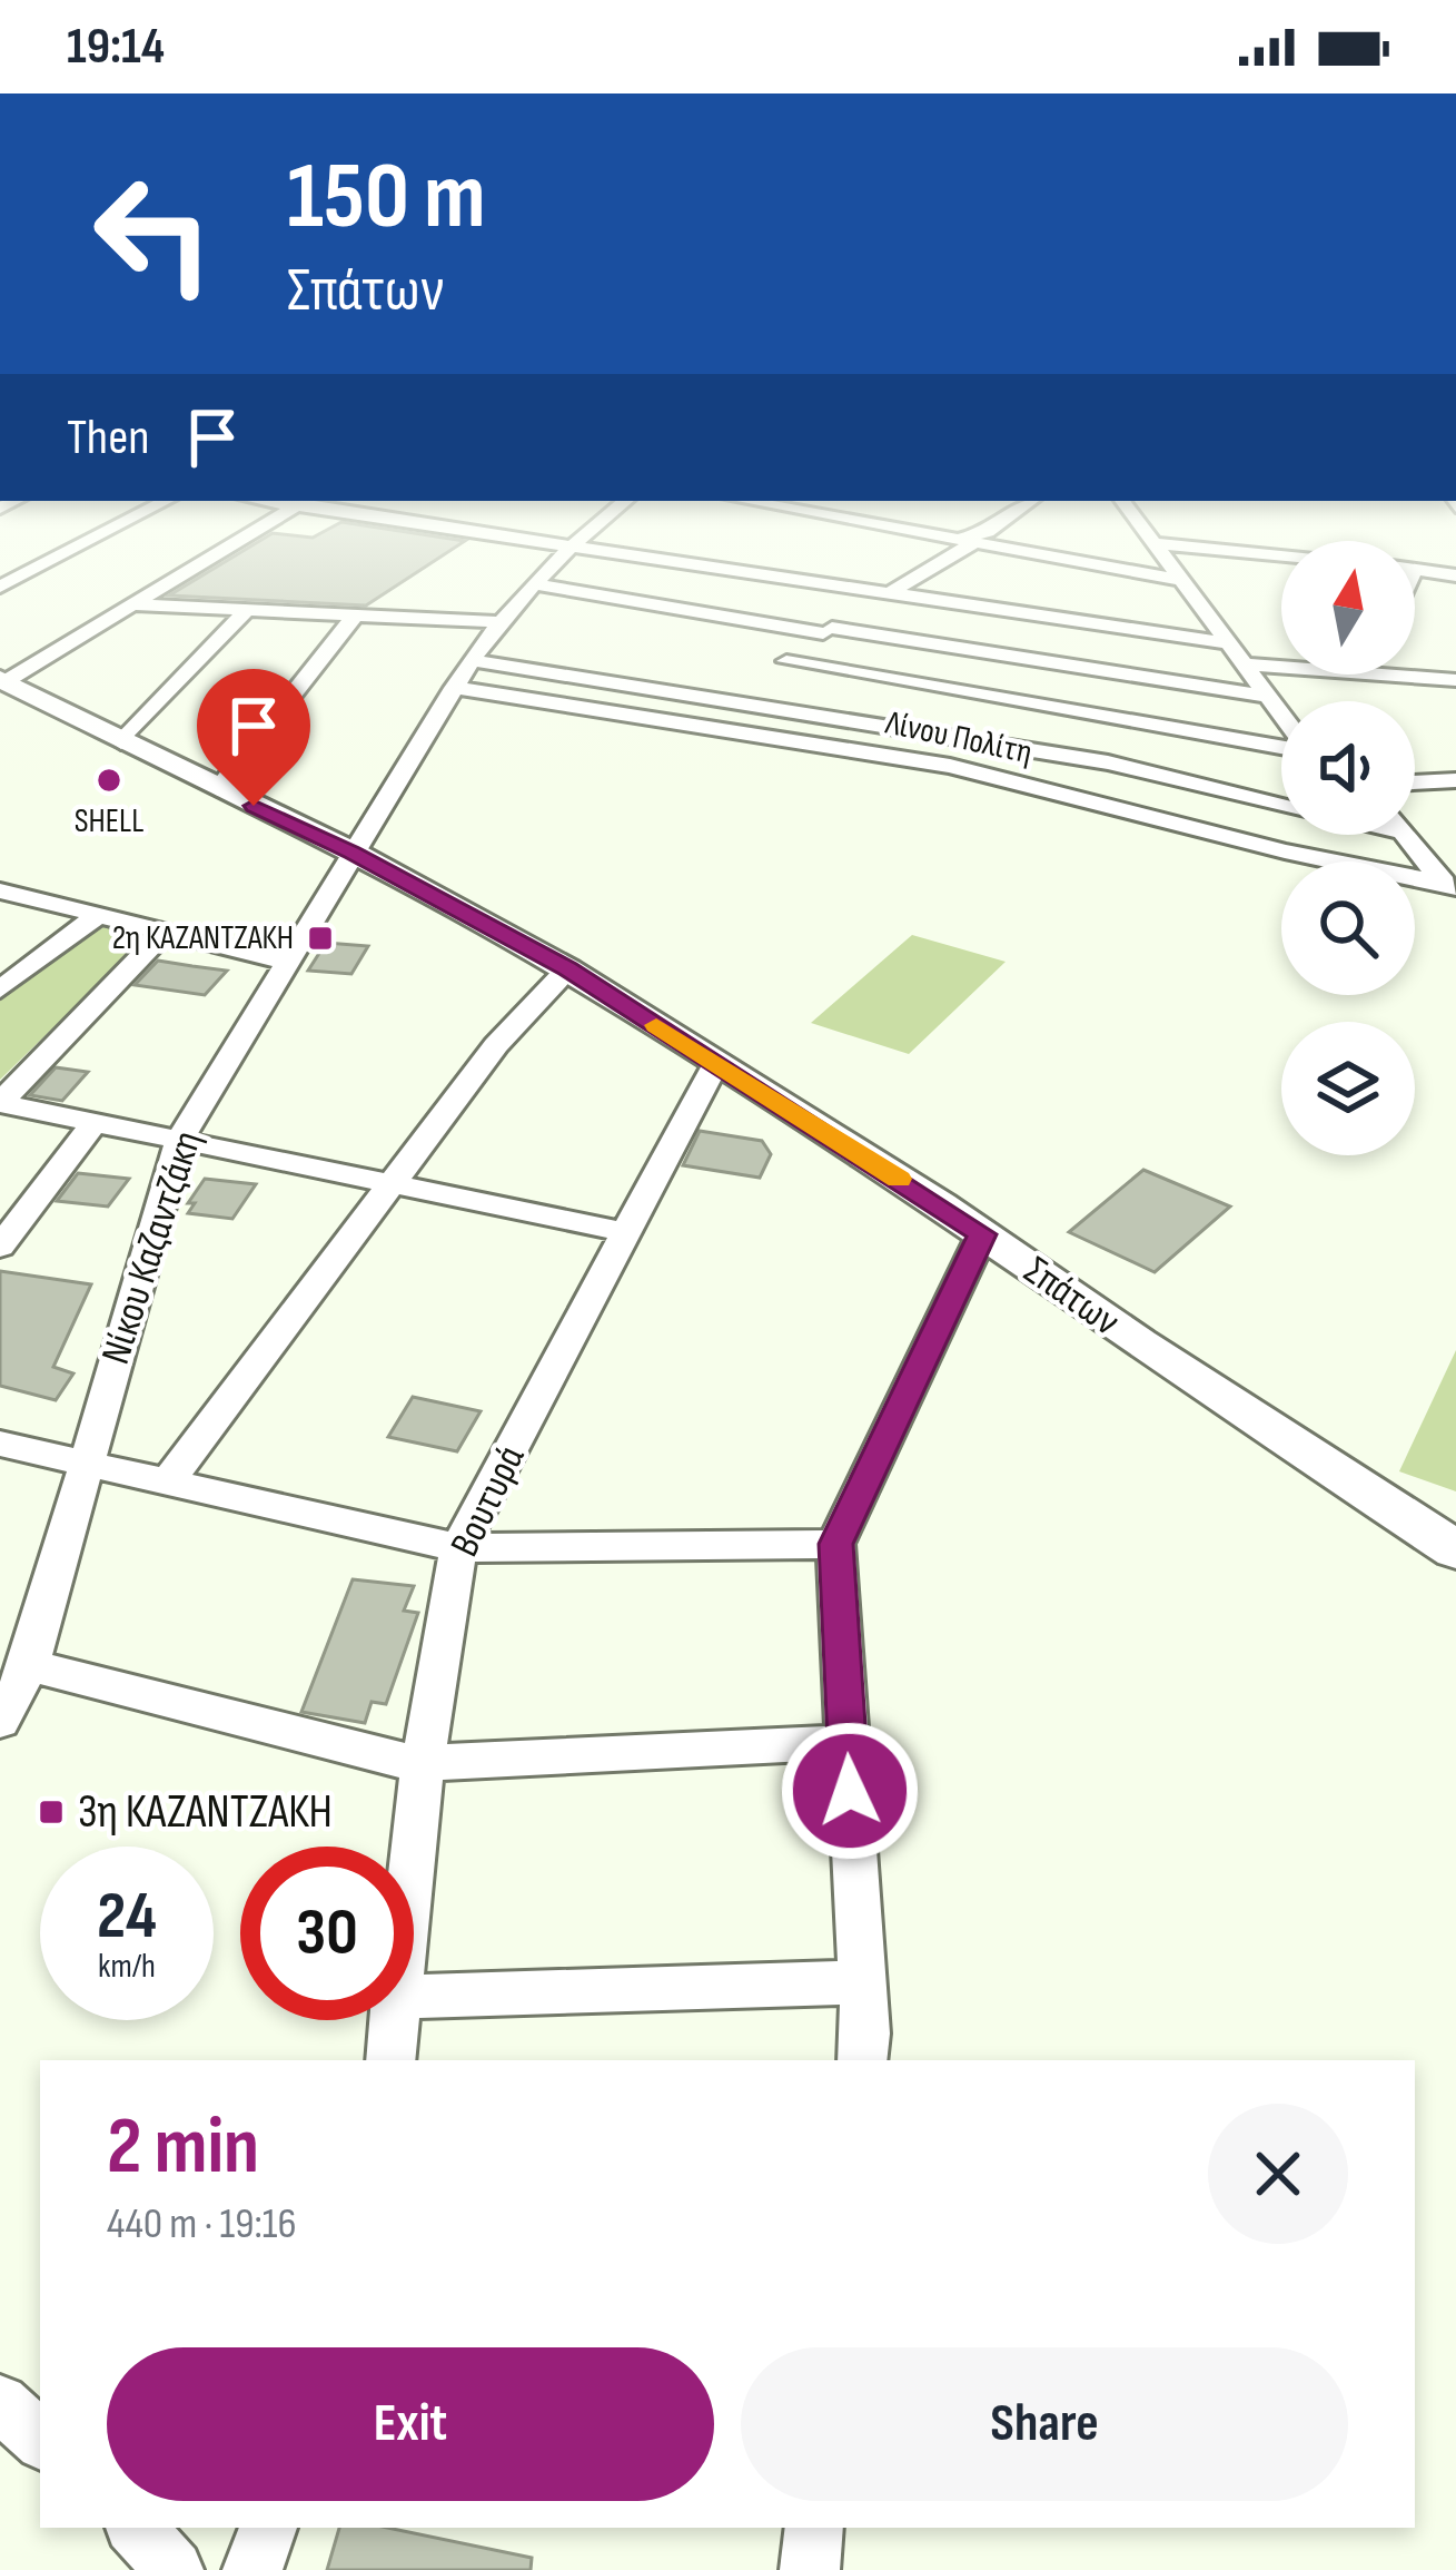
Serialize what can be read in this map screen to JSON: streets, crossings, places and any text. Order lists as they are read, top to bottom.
{
  "streets": {
    "main road": ["Σπάτων"],
    "street": ["Λίνου Πολίτη", "Νίκου Καζαντζάκη", "Βουτυρά"]
  },
  "crossings": [
    ["Λίνου Πολίτη", "Νίκου Καζαντζάκη"],
    ["Νίκου Καζαντζάκη", "Σπάτων"],
    ["Σπάτων", "Βουτυρά"]
  ],
  "places": {
    "other": ["SHELL"],
    "transit": ["2η ΚΑΖΑΝΤΖΑΚΗ", "3η ΚΑΖΑΝΤΖΑΚΗ"]
  },
  "north": "top",
  "page": {
    "status": "19:14",
    "turn": ["150 m", "Σπάτων"],
    "then": "Then",
    "speed": "24 km/h",
    "limit": "30",
    "heading": ["2 min", "440 m · 19:16"],
    "buttons": ["Exit", "Share"]
  }
}
